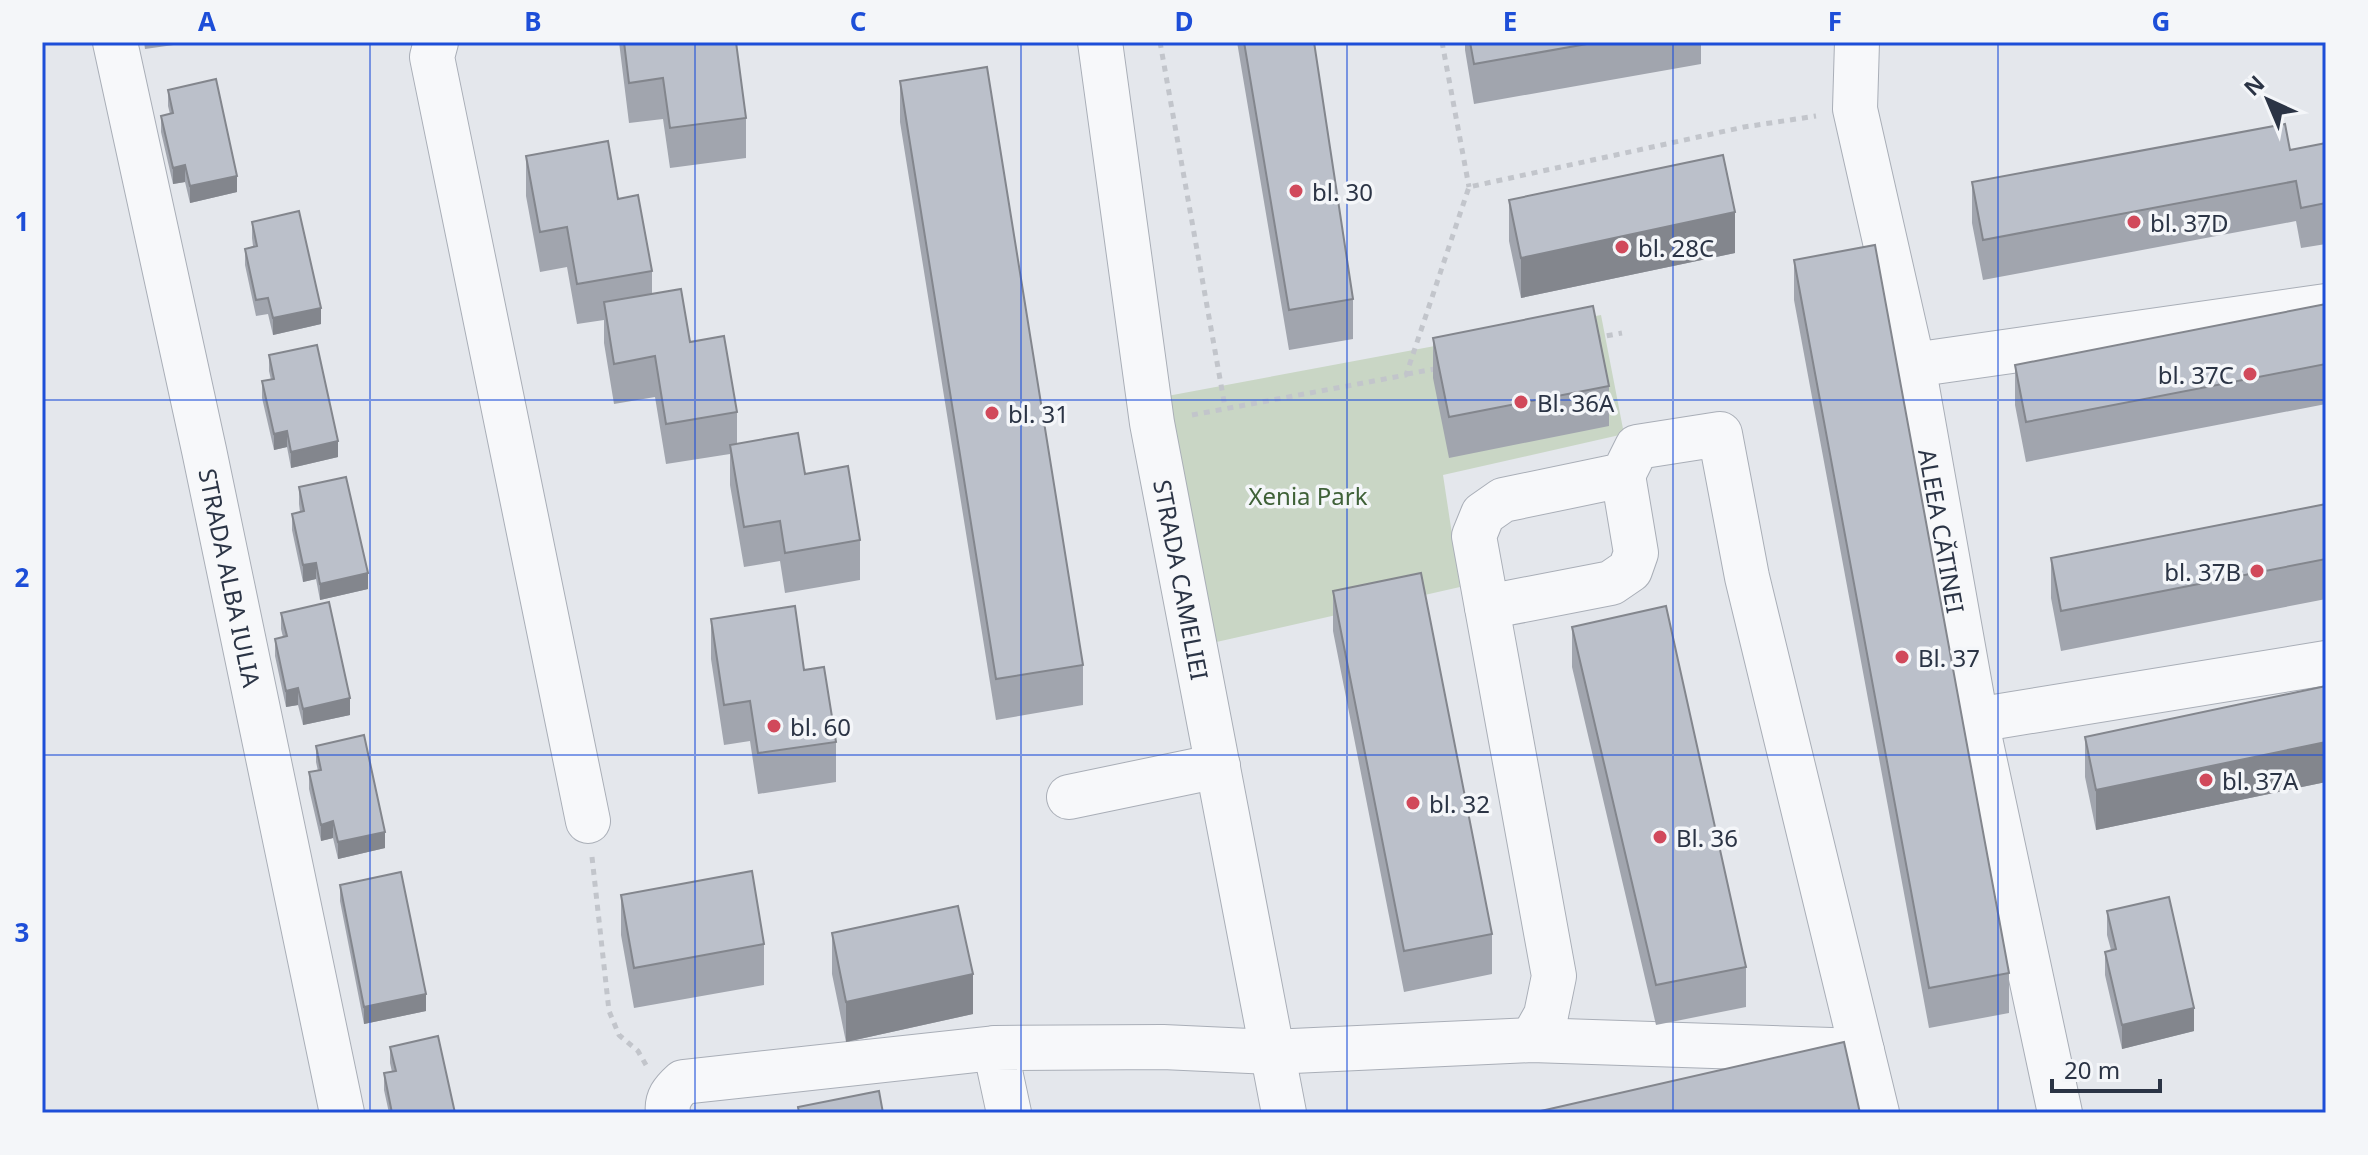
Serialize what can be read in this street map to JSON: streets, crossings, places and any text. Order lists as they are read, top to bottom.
{
  "streets": {
    "street": ["ALEEA CĂTINEI", "STRADA ALBA IULIA", "STRADA CAMELIEI"]
  },
  "parks": ["Xenia Park"],
  "places": [
    "bl. 30",
    "bl. 37D",
    "bl. 28C",
    "bl. 37C",
    "Bl. 36A",
    "bl. 31",
    "bl. 37B",
    "Bl. 37",
    "bl. 60",
    "bl. 37A",
    "bl. 32",
    "Bl. 36"
  ],
  "scale_bar": "20 m",
  "north": "top left",
  "grid": {
    "columns": [
      "A",
      "B",
      "C",
      "D",
      "E",
      "F",
      "G"
    ],
    "rows": ["1", "2", "3"]
  }
}
